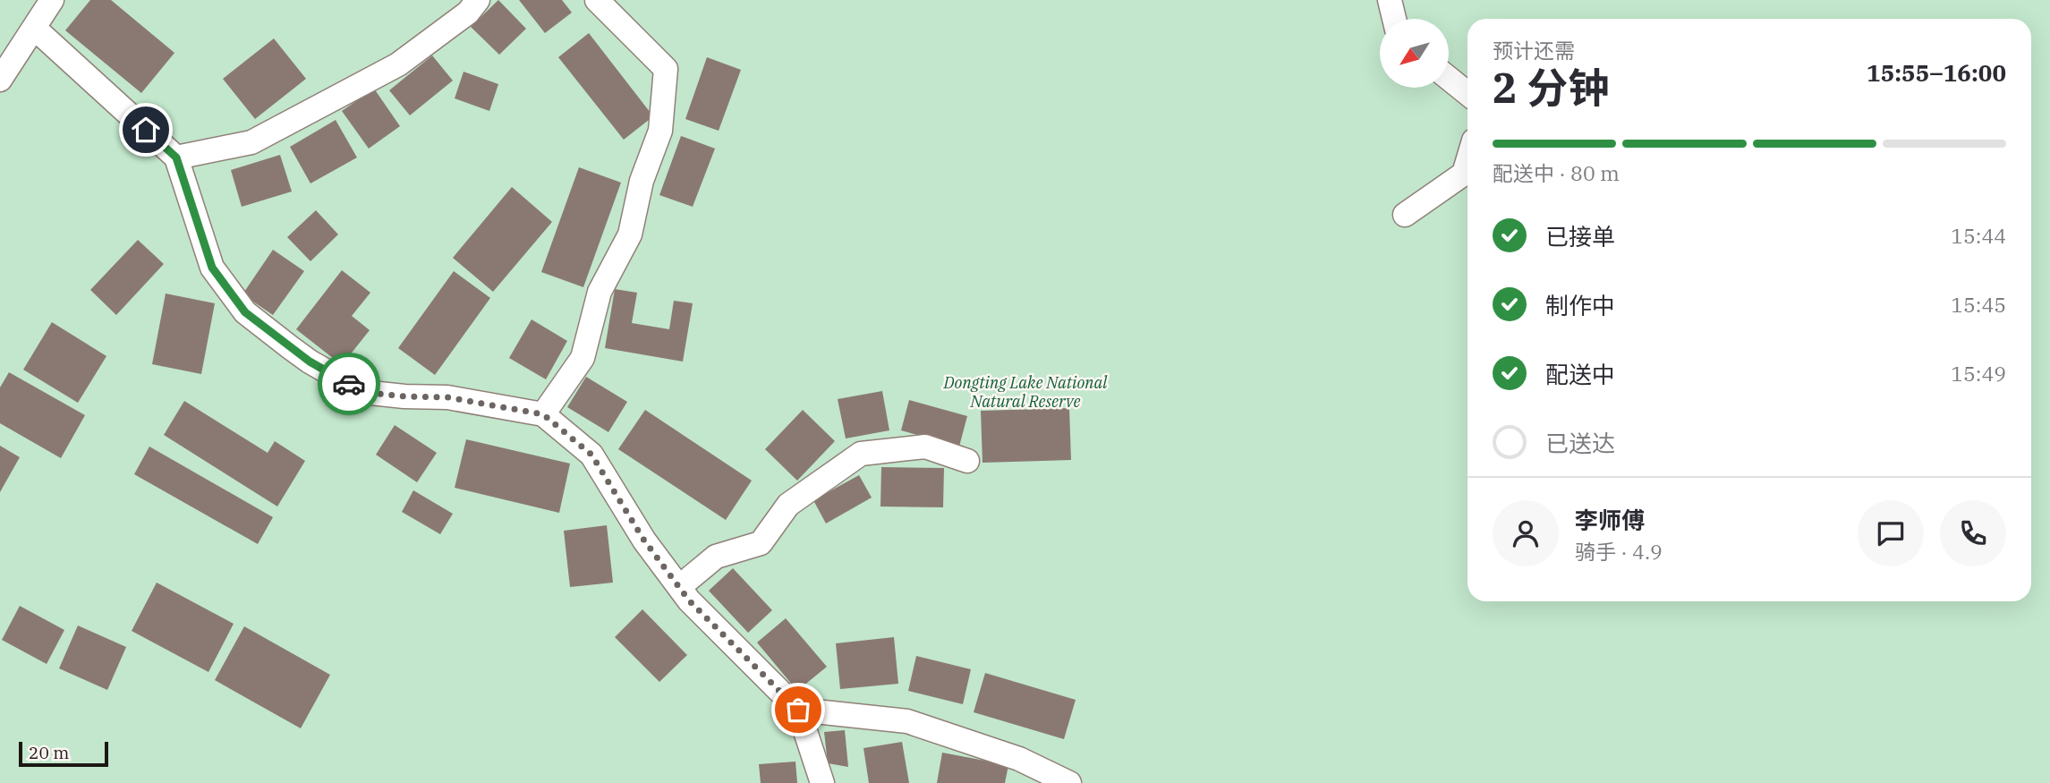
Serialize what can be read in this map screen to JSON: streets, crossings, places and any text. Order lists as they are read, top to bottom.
{
  "parks": ["Dongting Lake National Natural Reserve"],
  "scale_bar": "20 m",
  "north": "bottom left",
  "page": {
    "heading": ["2 分钟", "预计还需", "15:55–16:00"],
    "panel": ["李师傅", "骑手 · 4.9"],
    "bar": "配送中 · 80 m",
    "list": [
      ["已接单", "15:44"],
      ["制作中", "15:45"],
      ["配送中", "15:49"],
      "已送达"
    ],
    "scale": "20 m"
  }
}
